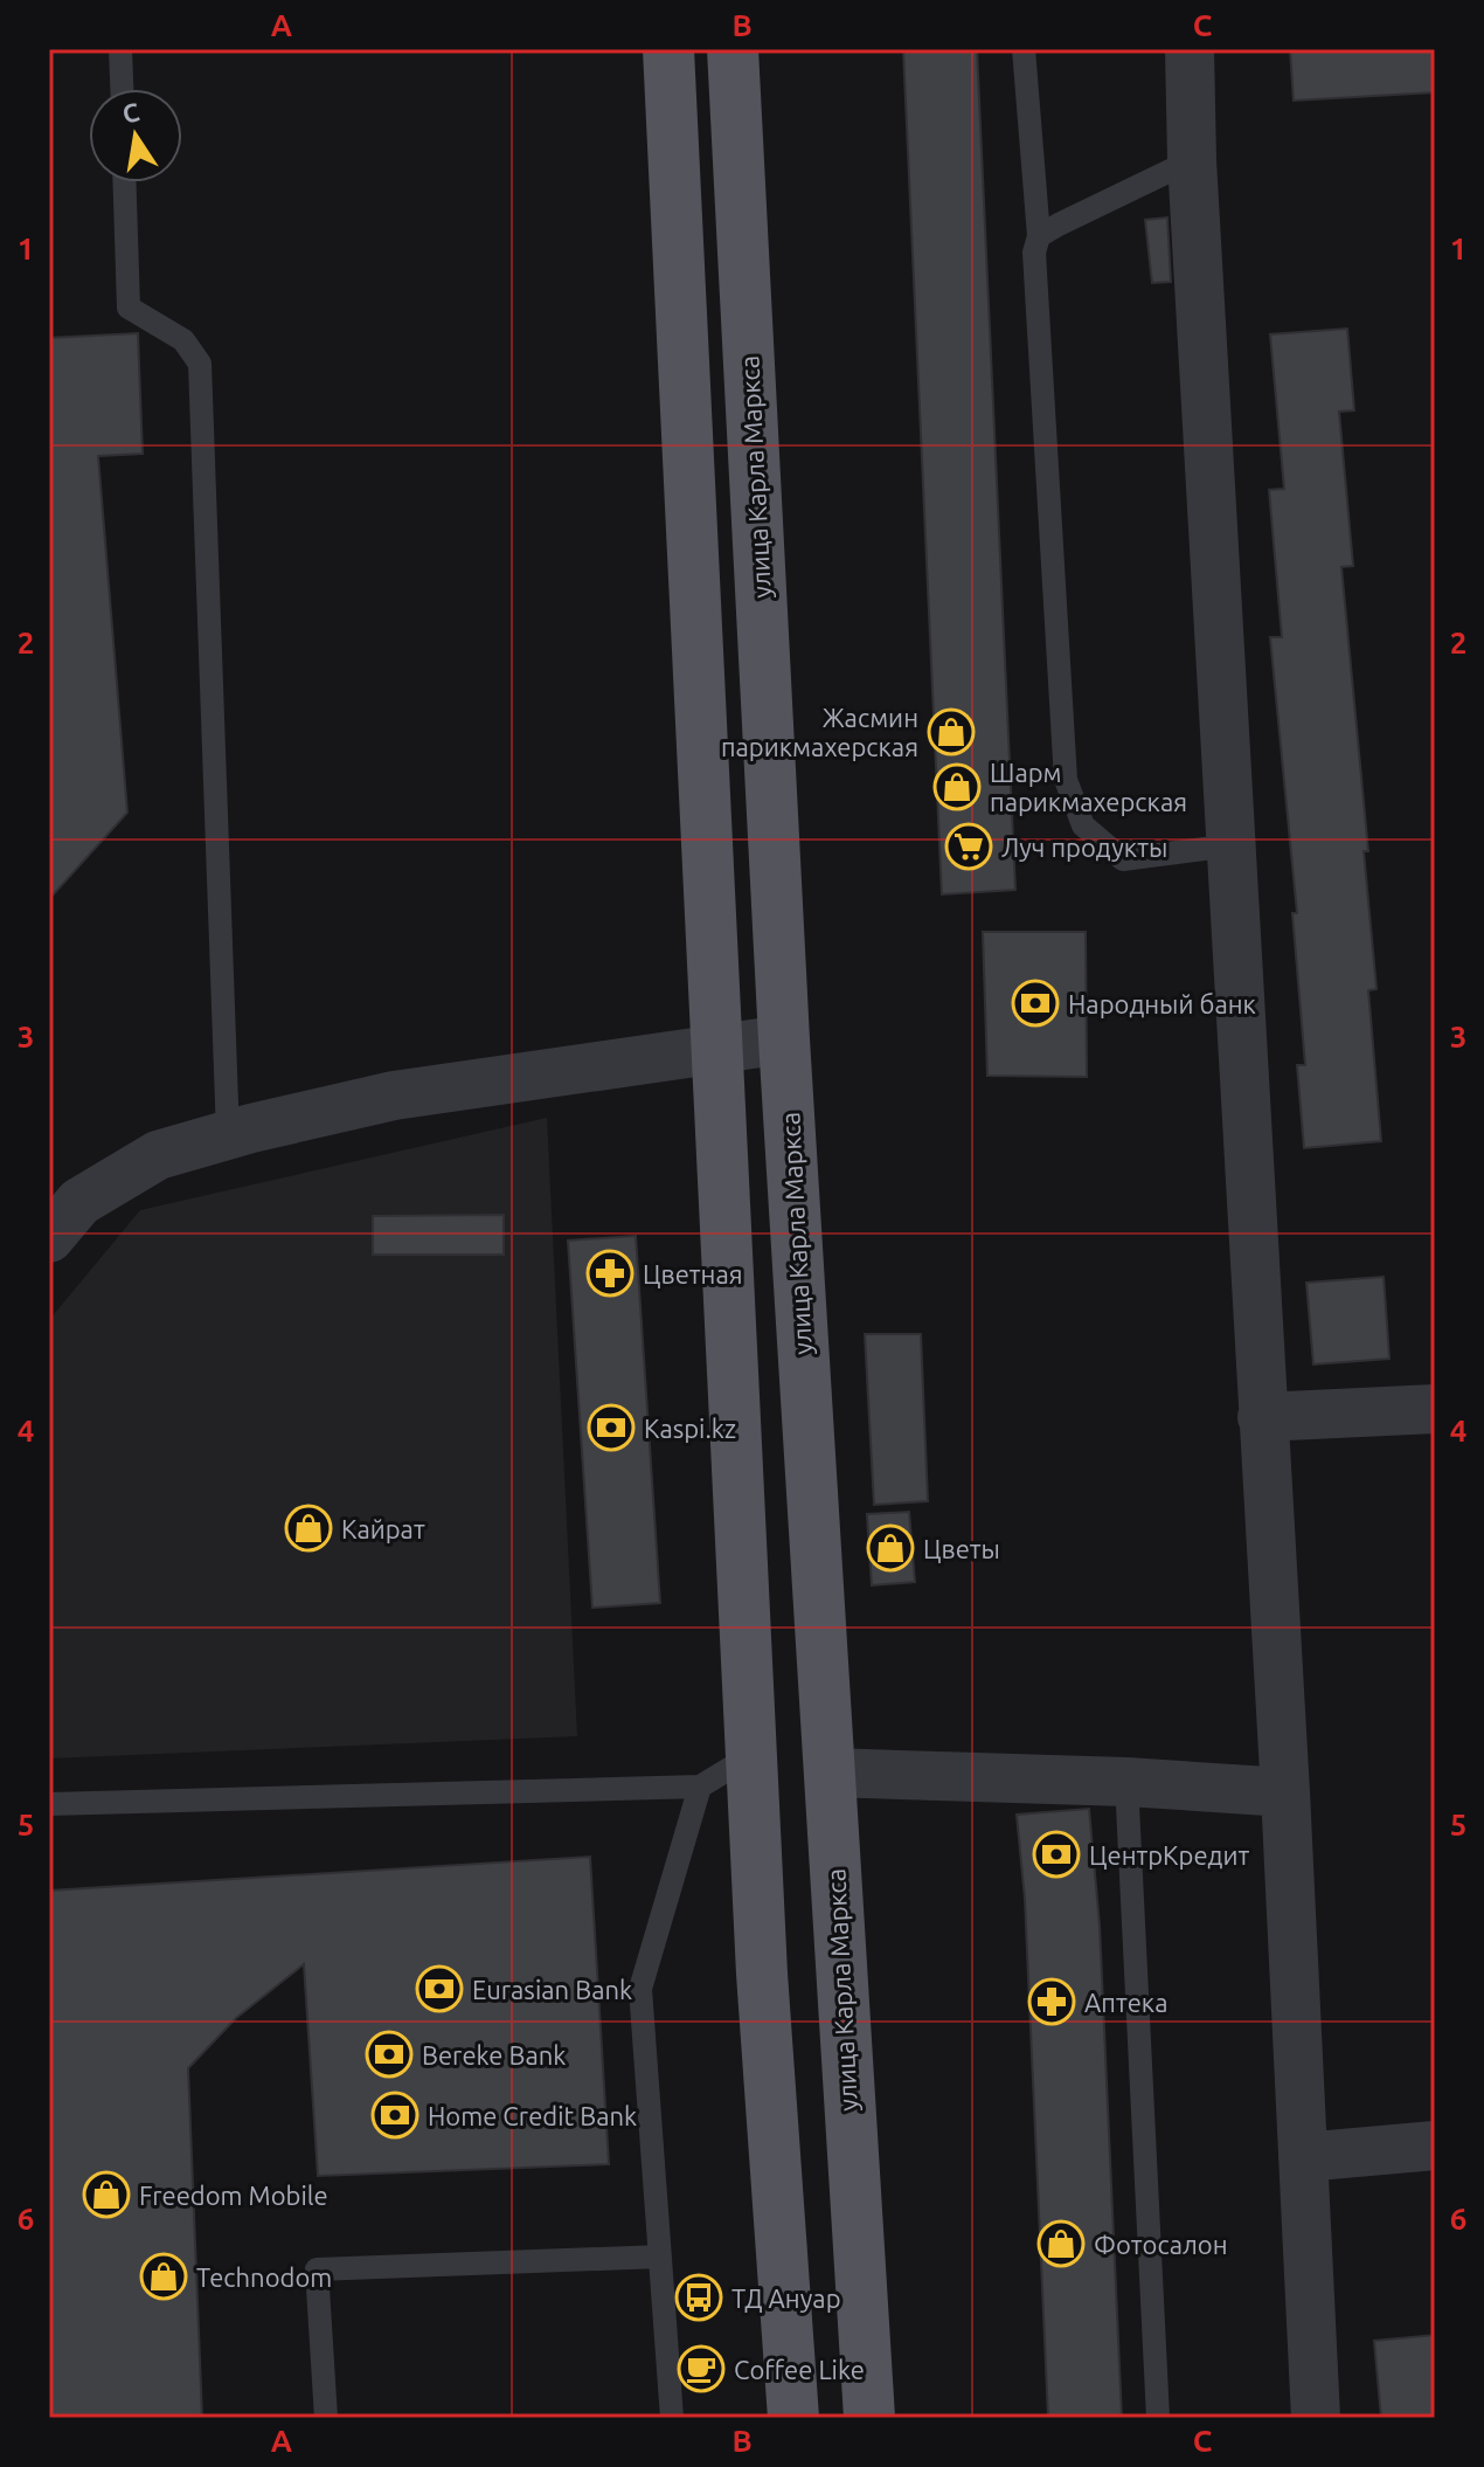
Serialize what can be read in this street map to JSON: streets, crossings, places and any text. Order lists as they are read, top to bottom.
{
  "streets": {
    "main road": ["улица Карла Маркса"]
  },
  "places": {
    "shop": [
      "Жасмин парикмахерская",
      "Шарм парикмахерская",
      "Кайрат",
      "Цветы",
      "Freedom Mobile",
      "Фотосалон",
      "Technodom"
    ],
    "supermarket": ["Луч продукты"],
    "bank": [
      "Народный банк",
      "Kaspi.kz",
      "ЦентрКредит",
      "Eurasian Bank",
      "Bereke Bank",
      "Home Credit Bank"
    ],
    "pharmacy": ["Цветная", "Аптека"],
    "bus stop": ["ТД Ануар"],
    "cafe": ["Coffee Like"]
  },
  "north": "top",
  "grid": {
    "columns": ["A", "B", "C"],
    "rows": [
      "1",
      "2",
      "3",
      "4",
      "5",
      "6"
    ]
  }
}
